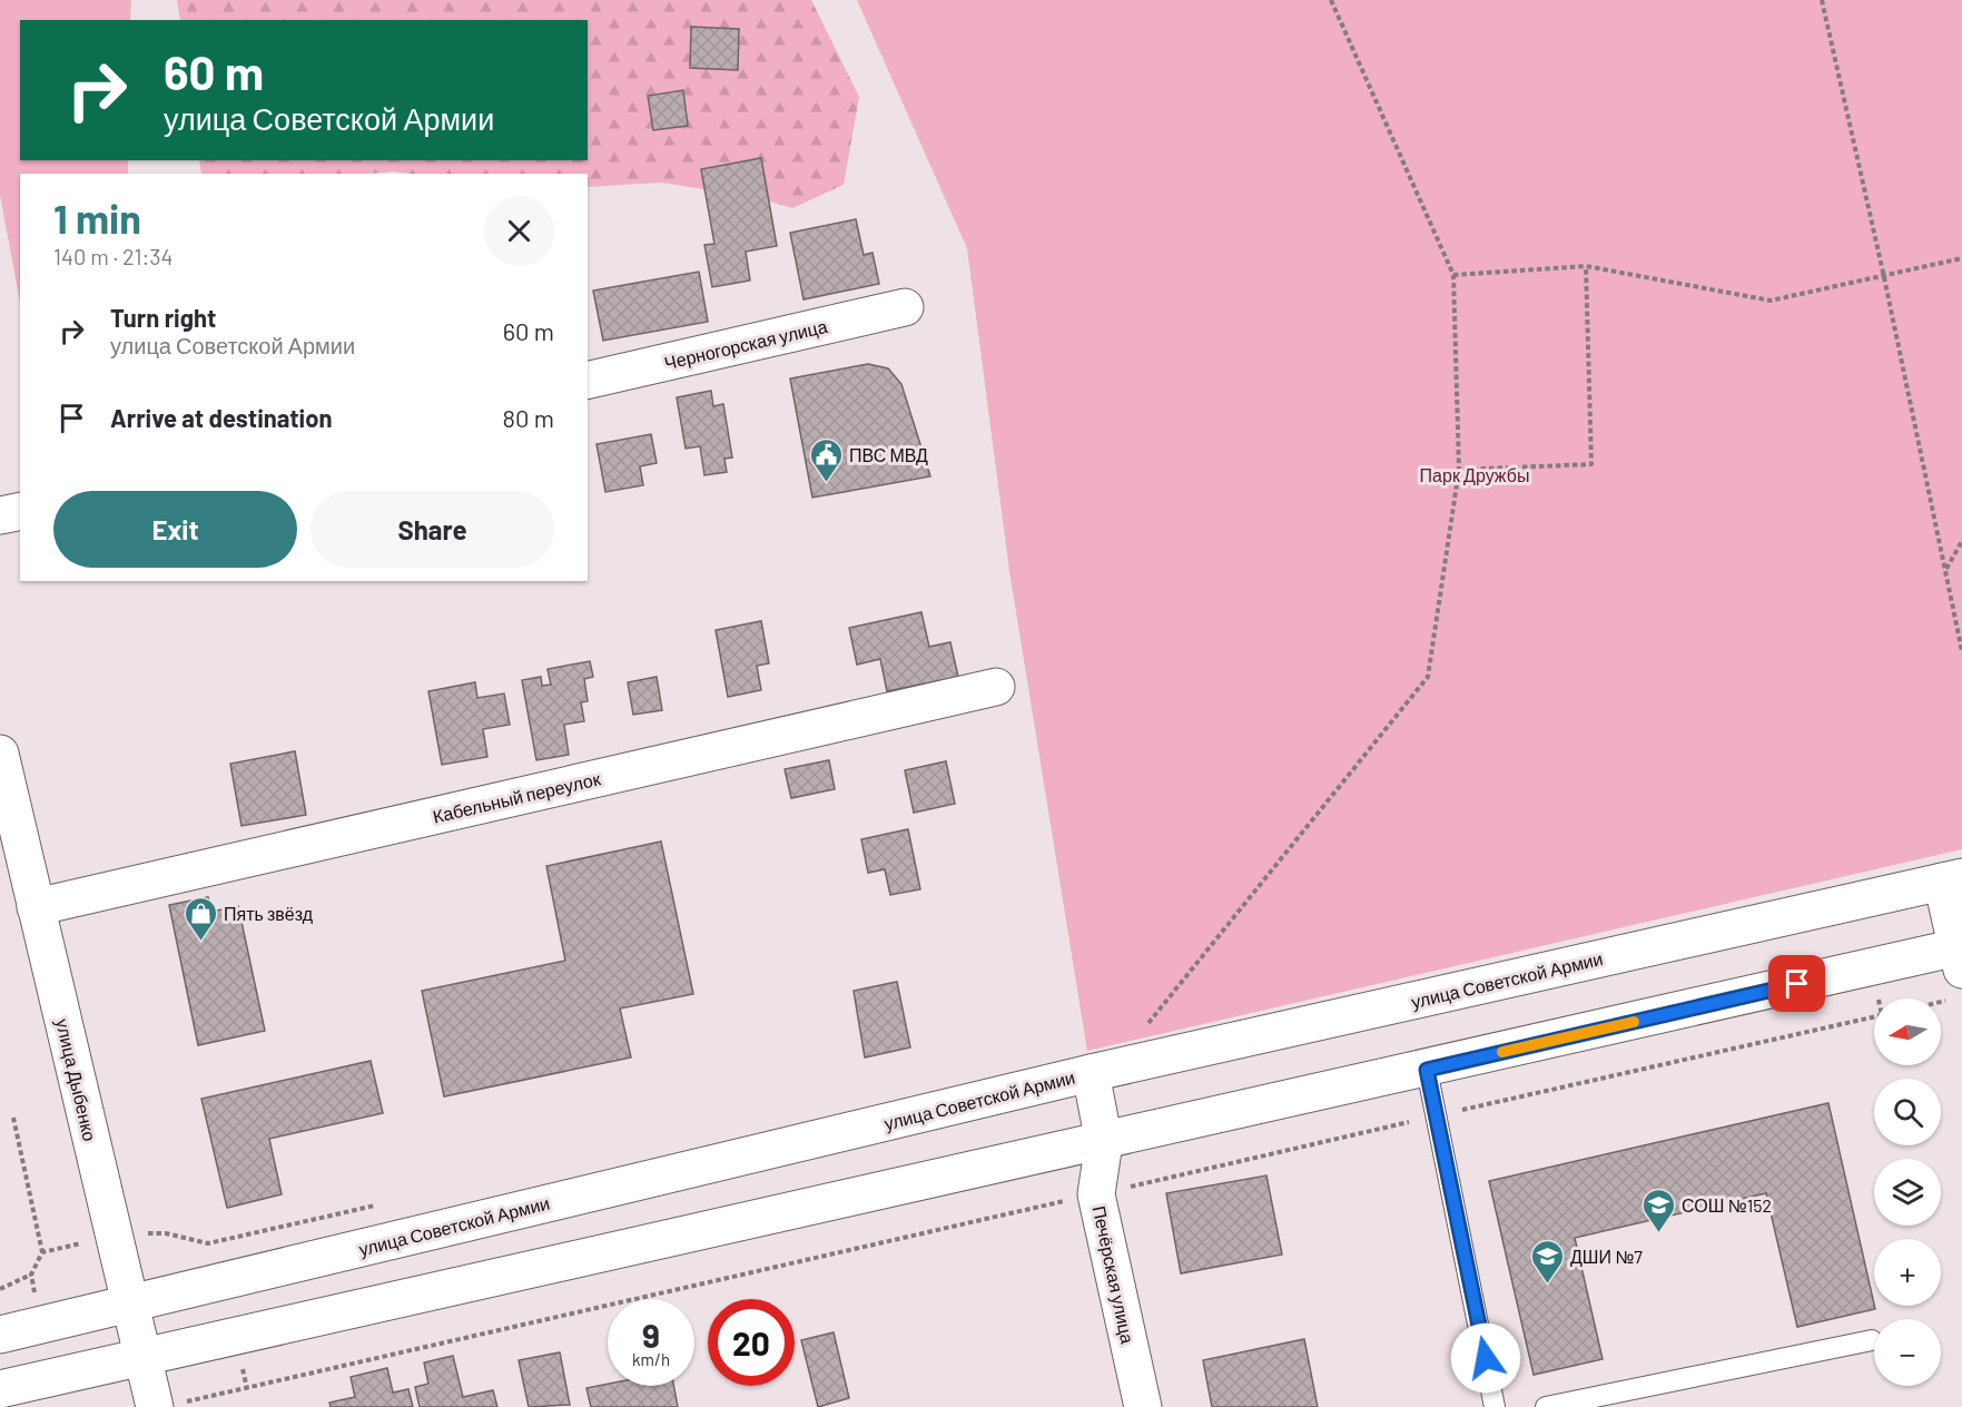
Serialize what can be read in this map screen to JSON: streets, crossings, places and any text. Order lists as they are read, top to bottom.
{
  "streets": {
    "main road": [
      "Черногорская улица",
      "Кабельный переулок",
      "улица Советской Армии",
      "улица Дыбенко",
      "Печёрская улица"
    ]
  },
  "crossings": [
    ["Кабельный переулок", "улица Дыбенко"],
    ["улица Советской Армии", "улица Дыбенко"],
    ["улица Советской Армии", "Печёрская улица"]
  ],
  "parks": ["Парк Дружбы"],
  "places": {
    "public building": ["ПВС МВД"],
    "shop": ["Пять звёзд"],
    "school or university": ["СОШ №152", "ДШИ №7"]
  },
  "north": "left",
  "page": {
    "turn": ["60 m", "улица Советской Армии"],
    "heading": ["1 min", "140 m · 21:34"],
    "list": [
      {
        "name": "Turn right",
        "note": "улица Советской Армии",
        "value": "60 m"
      },
      {
        "name": "Arrive at destination",
        "value": "80 m"
      }
    ],
    "buttons": ["Exit", "Share"],
    "map_buttons": ["+", "−"],
    "speed": "9 km/h",
    "limit": "20"
  }
}
